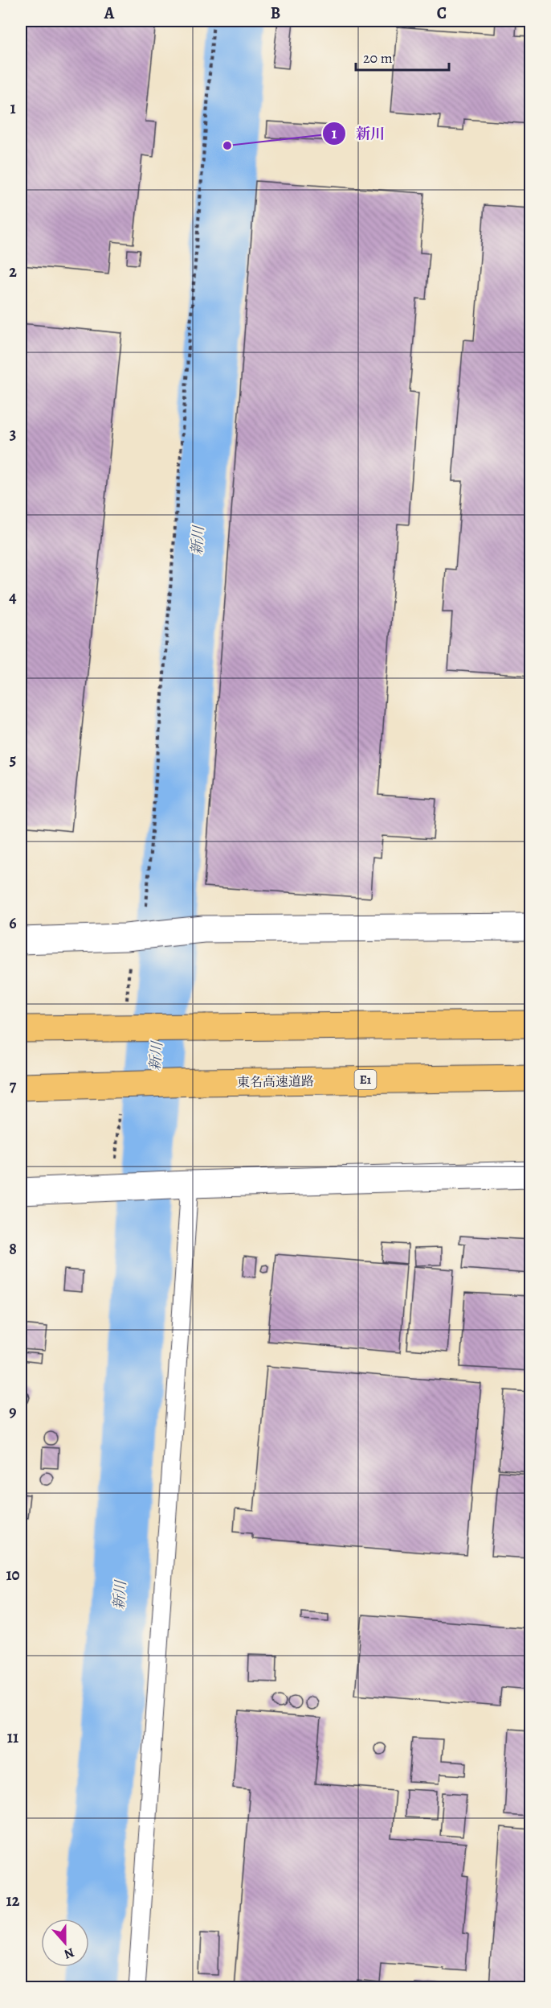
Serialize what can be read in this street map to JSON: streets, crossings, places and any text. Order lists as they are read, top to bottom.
{
  "streets": {
    "highway": ["E1", "東名高速道路"]
  },
  "water": ["新川"],
  "places": ["新川"],
  "scale_bar": "20 m",
  "north": "bottom",
  "grid": {
    "columns": ["A", "B", "C"],
    "rows": [
      "1",
      "2",
      "3",
      "4",
      "5",
      "6",
      "7",
      "8",
      "9",
      "10",
      "11",
      "12"
    ]
  }
}
